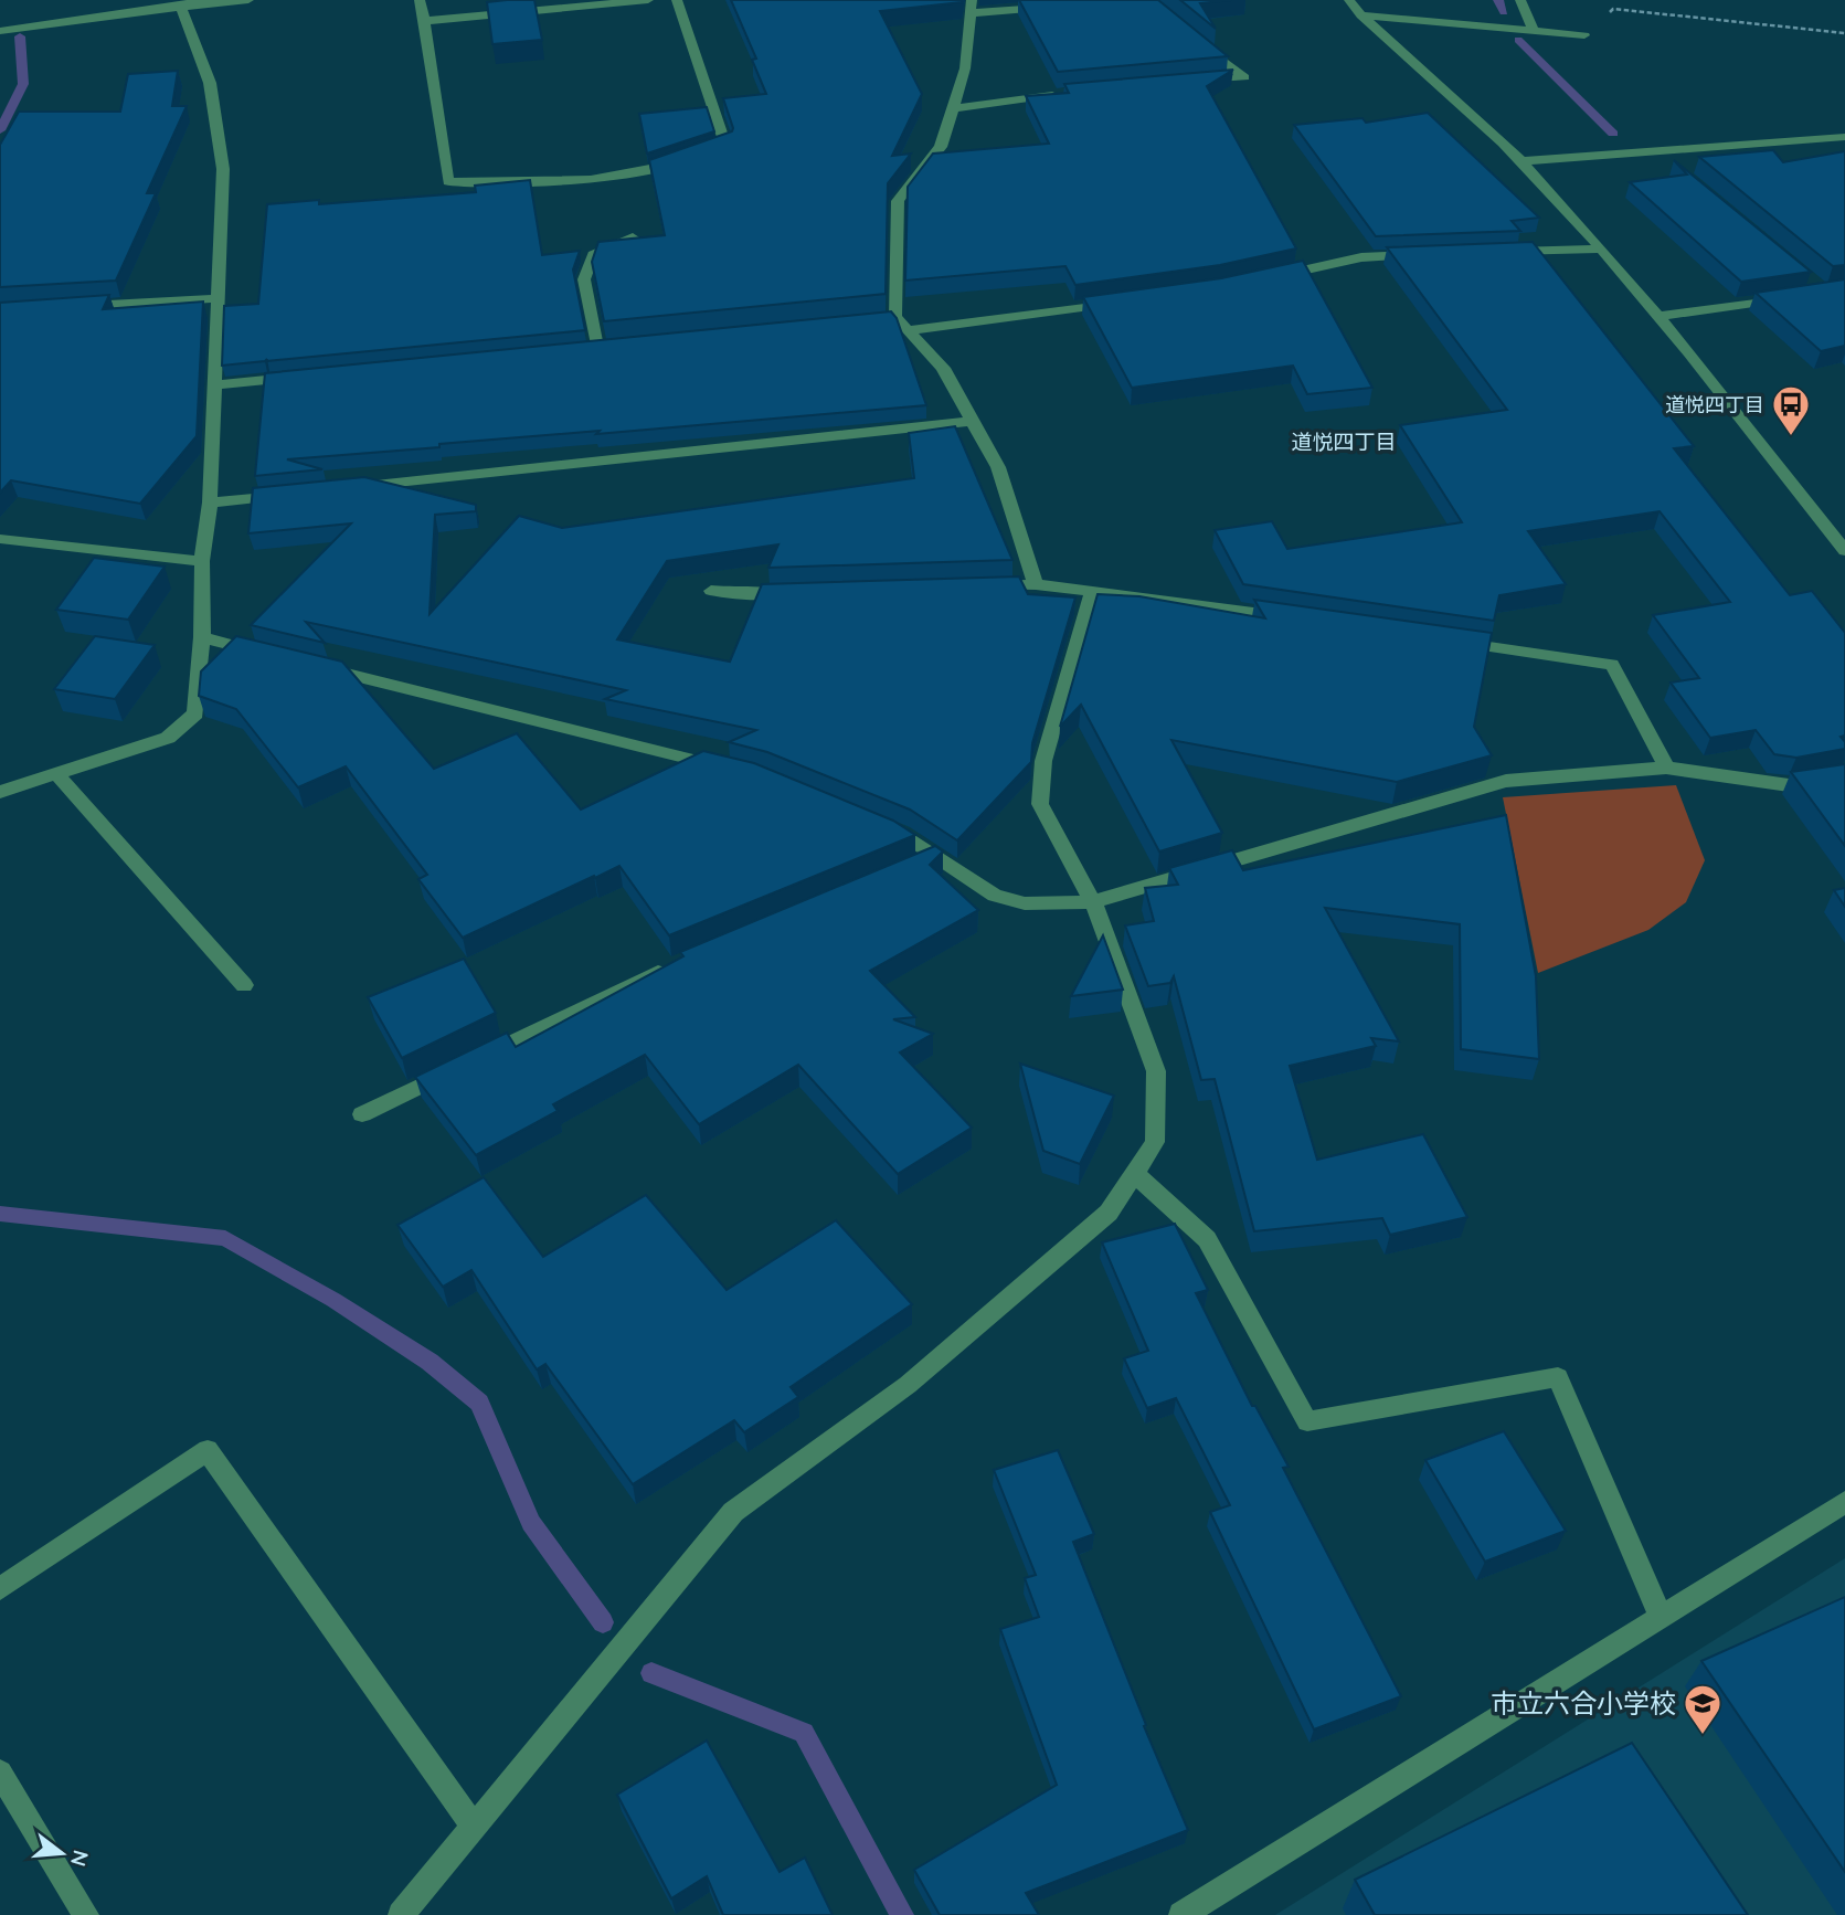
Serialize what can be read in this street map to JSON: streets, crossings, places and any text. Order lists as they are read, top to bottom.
{
  "districts": ["道悦四丁目"],
  "places": {
    "bus stop": ["道悦四丁目"],
    "school or university": ["市立六合小学校"]
  },
  "north": "right"
}
